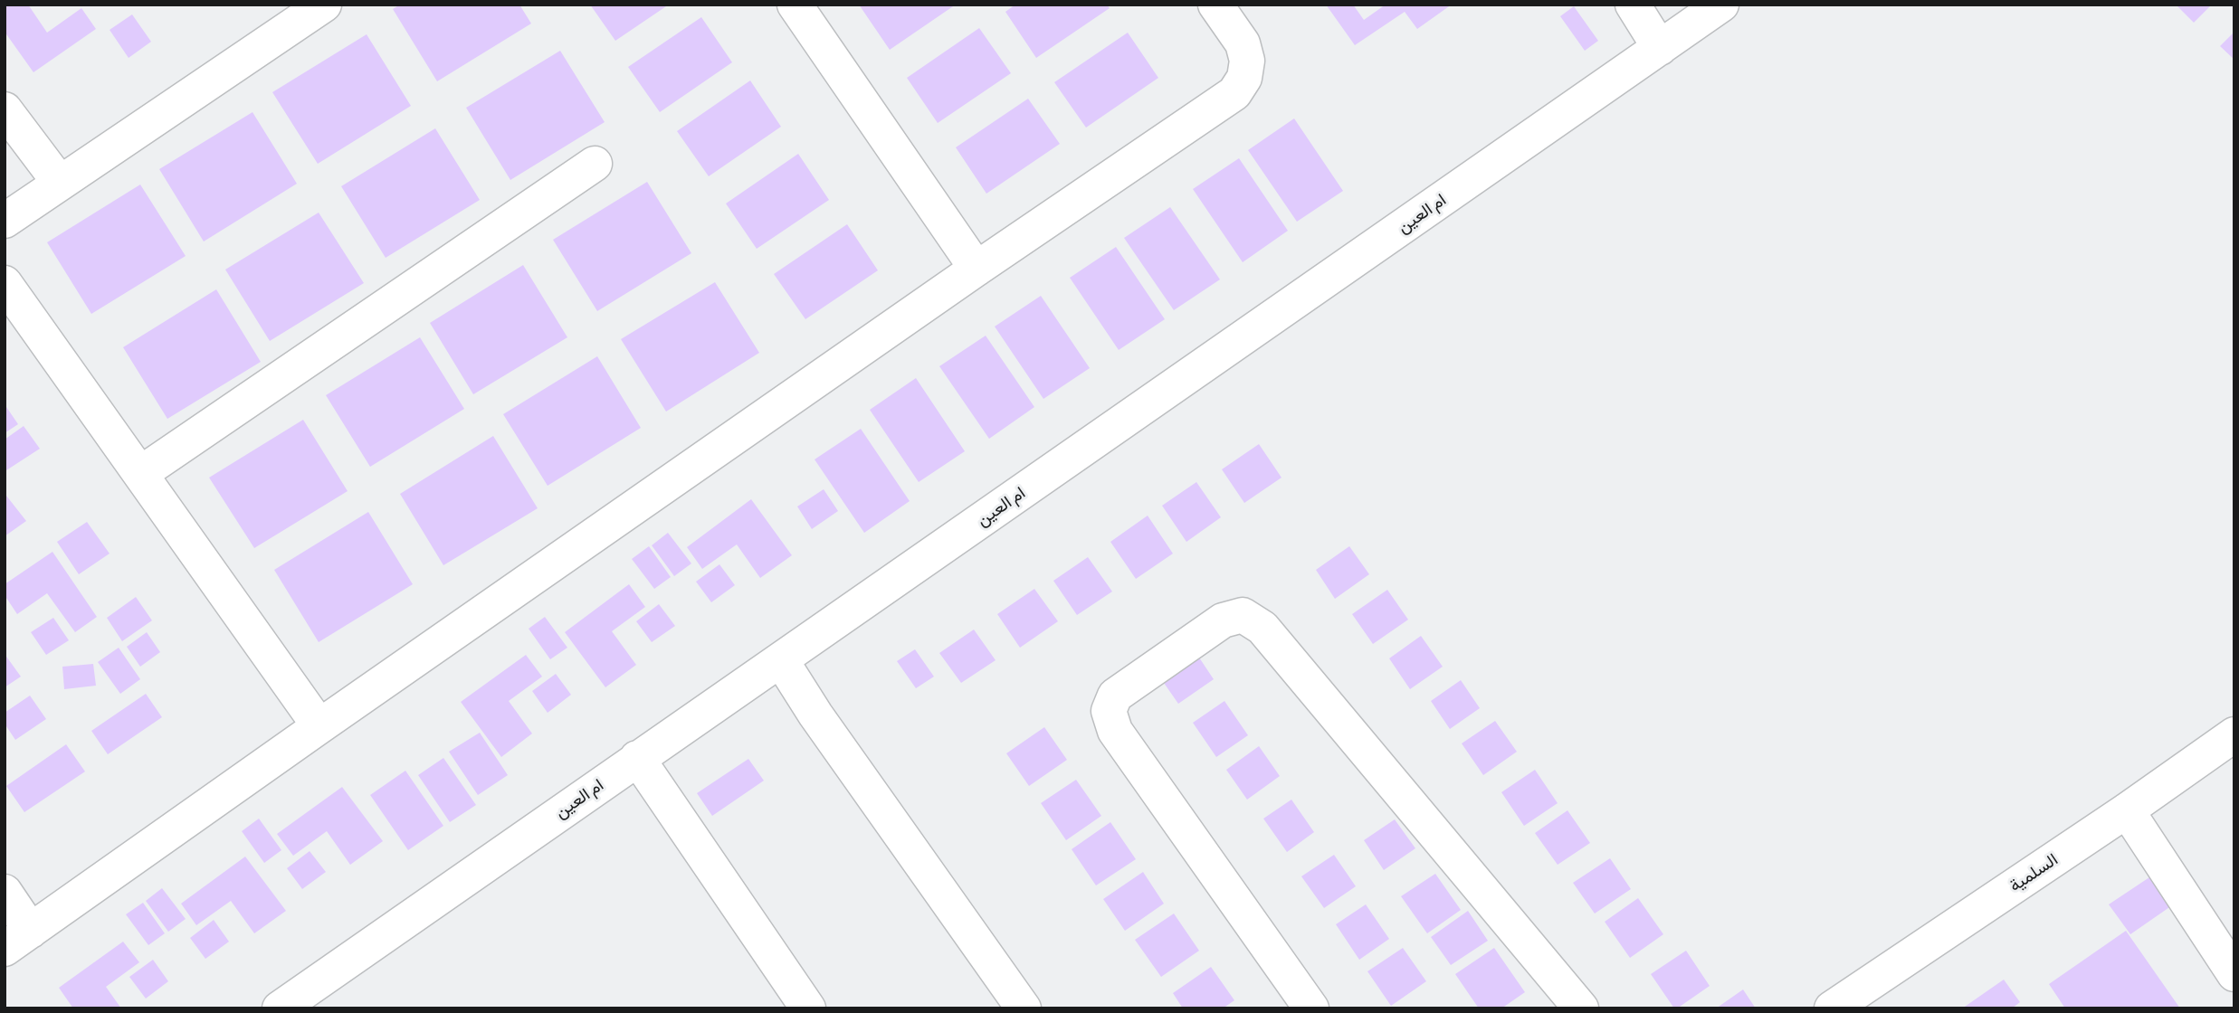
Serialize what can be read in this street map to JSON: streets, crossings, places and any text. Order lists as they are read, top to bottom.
{
  "streets": {
    "street": ["ام العين", "السلمية"]
  }
}
